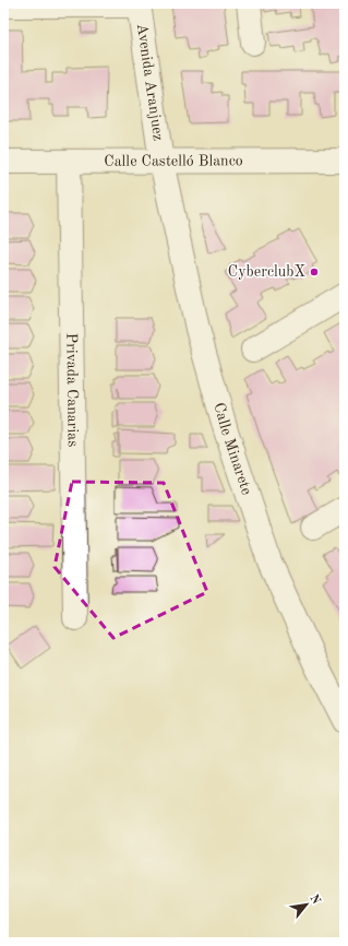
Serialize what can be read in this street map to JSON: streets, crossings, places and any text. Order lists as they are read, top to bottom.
{
  "streets": {
    "street": [
      "Avenida Aranjuez",
      "Calle Castelló Blanco",
      "Privada Canarias",
      "Calle Minarete"
    ]
  },
  "crossings": [
    ["Avenida Aranjuez", "Calle Castelló Blanco"],
    ["Avenida Aranjuez", "Calle Minarete"],
    ["Calle Castelló Blanco", "Privada Canarias"],
    ["Calle Castelló Blanco", "Calle Minarete"]
  ],
  "places": ["CyberclubX"],
  "north": "top right"
}
